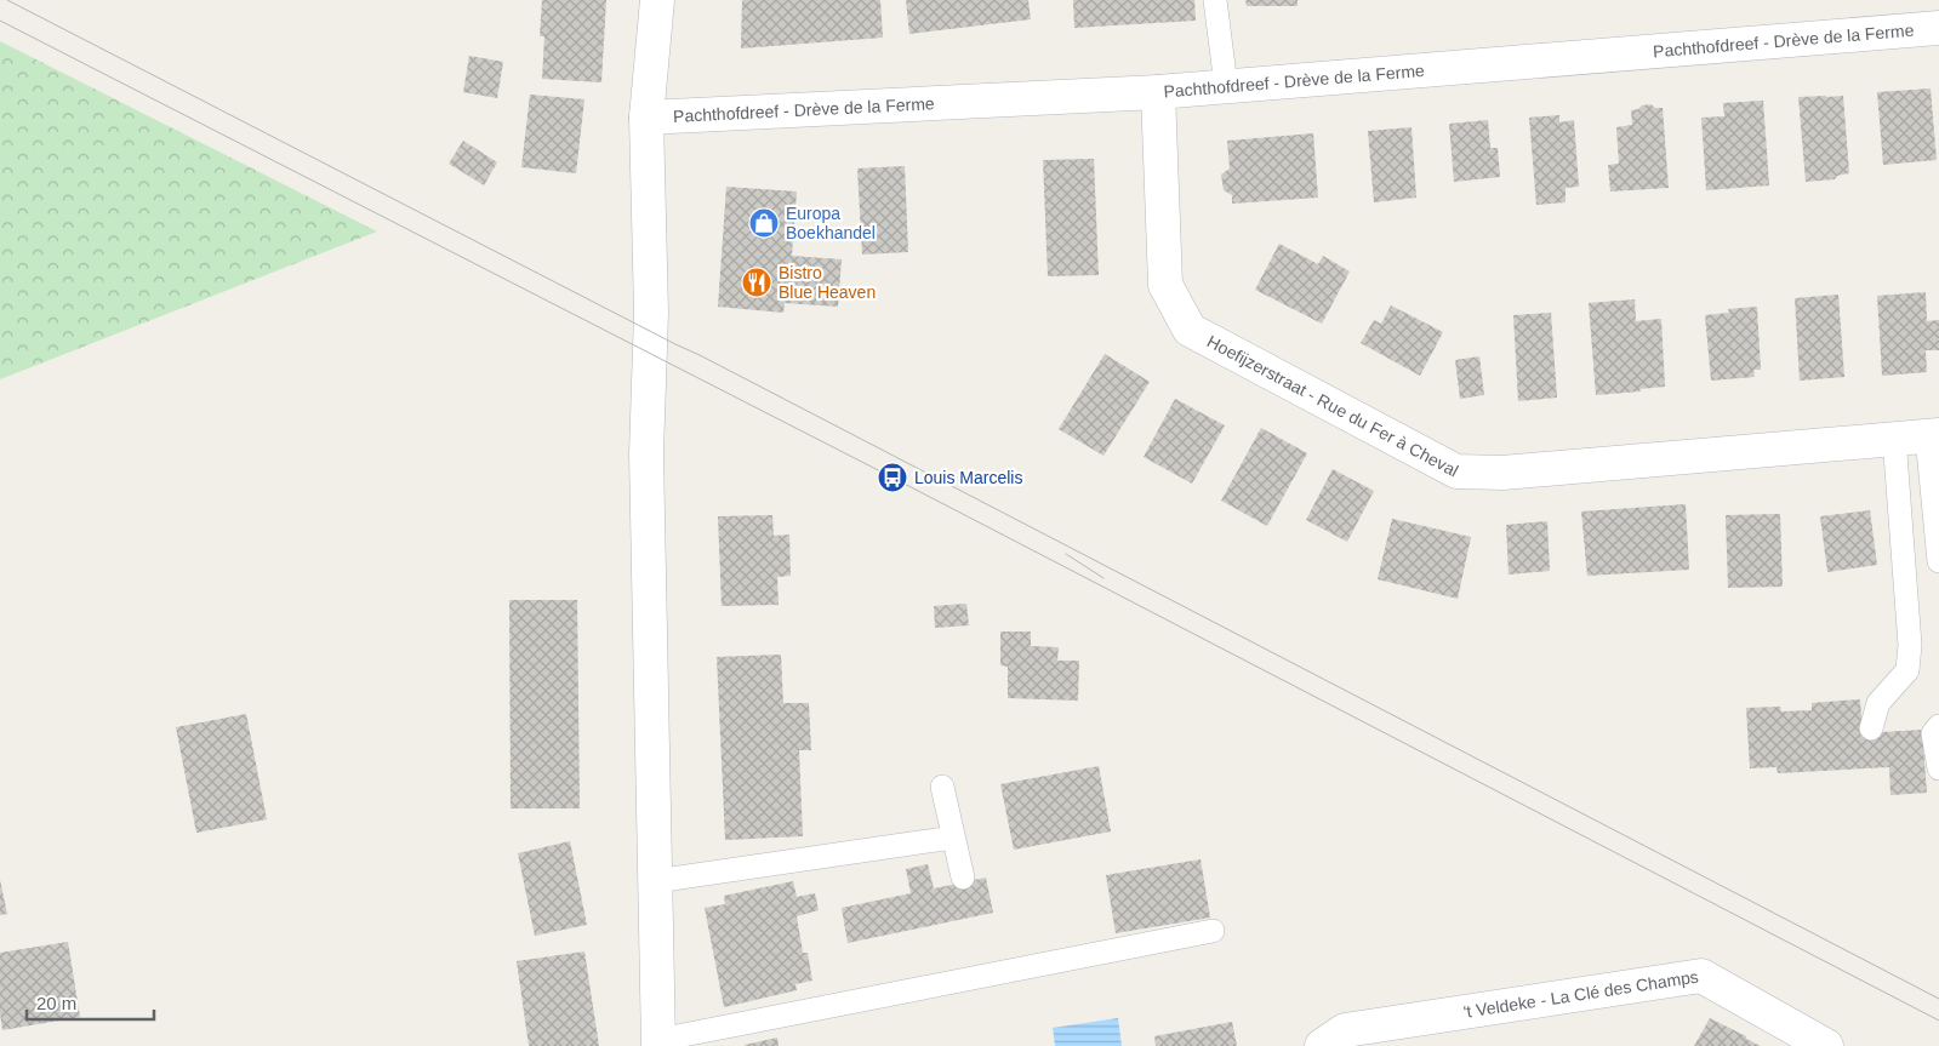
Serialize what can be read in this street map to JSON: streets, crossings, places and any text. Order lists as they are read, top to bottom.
{
  "streets": {
    "street": ["Pachthofdreef - Drève de la Ferme", "Hoefijzerstraat - Rue du Fer à Cheval", "'t Veldeke - La Clé des Champs"]
  },
  "crossings": [
    ["Pachthofdreef - Drève de la Ferme", "Hoefijzerstraat - Rue du Fer à Cheval"]
  ],
  "places": {
    "shop": ["Europa Boekhandel"],
    "restaurant": ["Bistro Blue Heaven"],
    "bus stop": ["Louis Marcelis"]
  },
  "scale_bar": "20 m"
}
